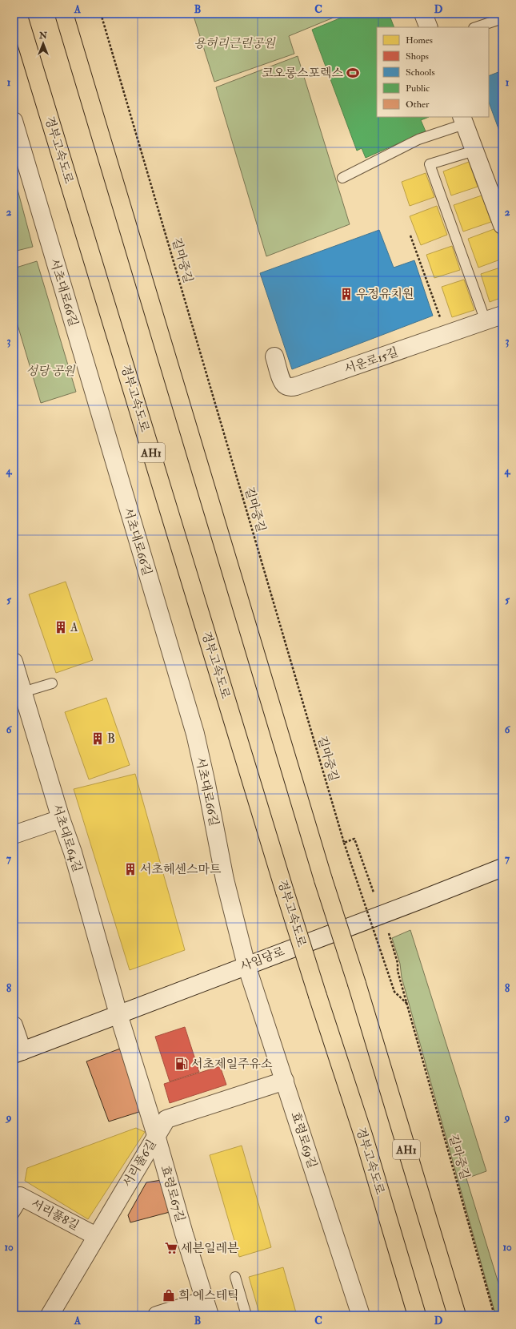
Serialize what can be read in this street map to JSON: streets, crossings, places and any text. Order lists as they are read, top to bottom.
{
  "streets": {
    "highway": ["경부고속도로", "AH1"],
    "street": [
      "서초대로66길",
      "서운로15길",
      "서초대로64길",
      "사임당로",
      "효령로69길",
      "서리풀6길",
      "효령로67길",
      "서리풀8길"
    ],
    "path": ["길마중길"]
  },
  "crossings": [
    ["서초대로66길", "사임당로"],
    ["서초대로66길", "효령로69길"],
    ["서초대로64길", "사임당로"],
    ["서초대로64길", "효령로67길"],
    ["사임당로", "효령로69길"],
    ["사임당로", "효령로67길"],
    ["효령로69길", "서리풀6길"],
    ["서리풀6길", "효령로67길"],
    ["서리풀6길", "서리풀8길"]
  ],
  "parks": ["용허리근린공원", "성당 공원"],
  "places": {
    "sports": ["코오롱스포렉스"],
    "building": [
      "우정유치원",
      "A",
      "B",
      "서초헤센스마트"
    ],
    "fuel station": ["서초제일주유소"],
    "supermarket": ["세븐일레븐"],
    "shop": ["희 에스테틱"]
  },
  "legend": [
    "Homes",
    "Shops",
    "Schools",
    "Public",
    "Other"
  ],
  "north": "top",
  "grid": {
    "columns": [
      "A",
      "B",
      "C",
      "D"
    ],
    "rows": [
      "1",
      "2",
      "3",
      "4",
      "5",
      "6",
      "7",
      "8",
      "9",
      "10"
    ]
  }
}
